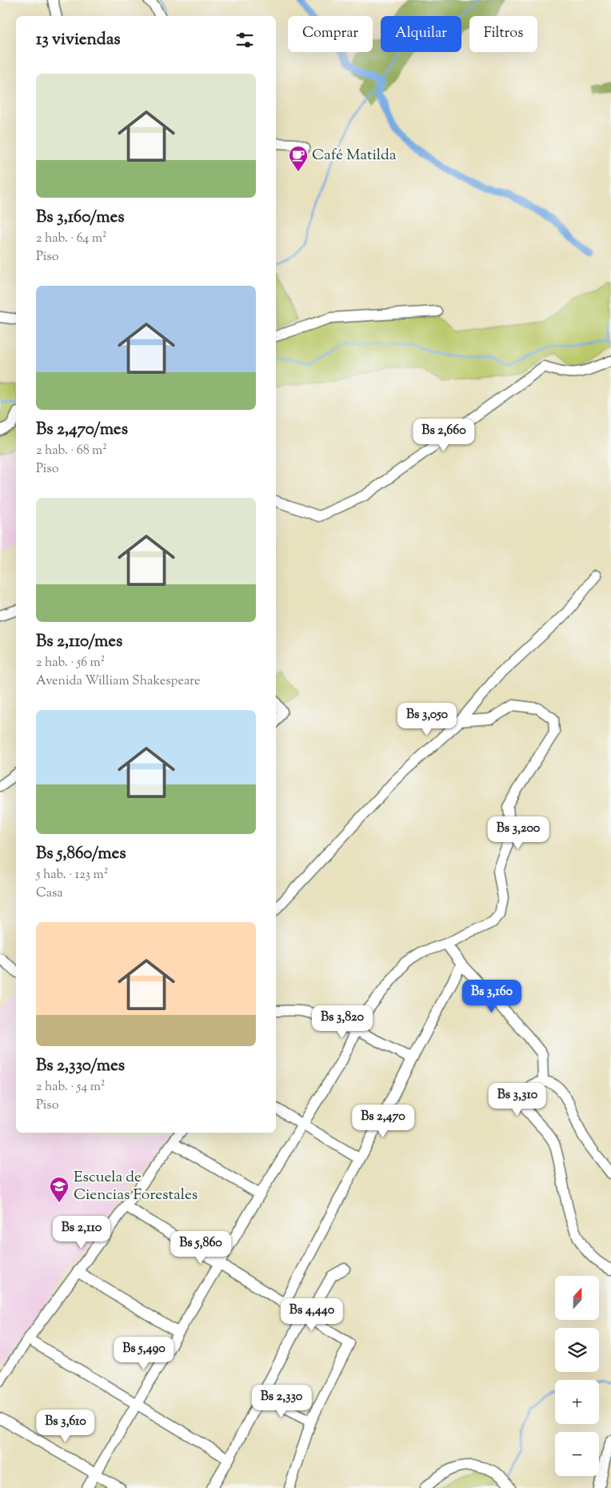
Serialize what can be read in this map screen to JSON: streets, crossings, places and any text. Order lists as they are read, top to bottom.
{
  "places": {
    "cafe": ["Café Matilda"],
    "school or university": ["Escuela de Ciencias Forestales"]
  },
  "north": "top",
  "page": {
    "chip": ["Comprar", "Alquilar", "Filtros"],
    "heading": "13 viviendas",
    "list": [
      {
        "name": "Bs 3,160/mes",
        "note": "2 hab. · 64 m² · Piso"
      },
      {
        "name": "Bs 2,470/mes",
        "note": "2 hab. · 68 m² · Piso"
      },
      {
        "name": "Bs 2,110/mes",
        "note": "2 hab. · 56 m² · Avenida William Shakespeare"
      },
      {
        "name": "Bs 5,860/mes",
        "note": "5 hab. · 123 m² · Casa"
      },
      {
        "name": "Bs 2,330/mes",
        "note": "2 hab. · 54 m² · Piso"
      }
    ],
    "price": [
      "Bs 2,660",
      "Bs 3,050",
      "Bs 3,200",
      "Bs 3,160",
      "Bs 3,820",
      "Bs 3,310",
      "Bs 2,470",
      "Bs 2,110",
      "Bs 5,860",
      "Bs 4,440",
      "Bs 5,490",
      "Bs 2,330",
      "Bs 3,610"
    ],
    "map_buttons": ["+", "−"]
  }
}
